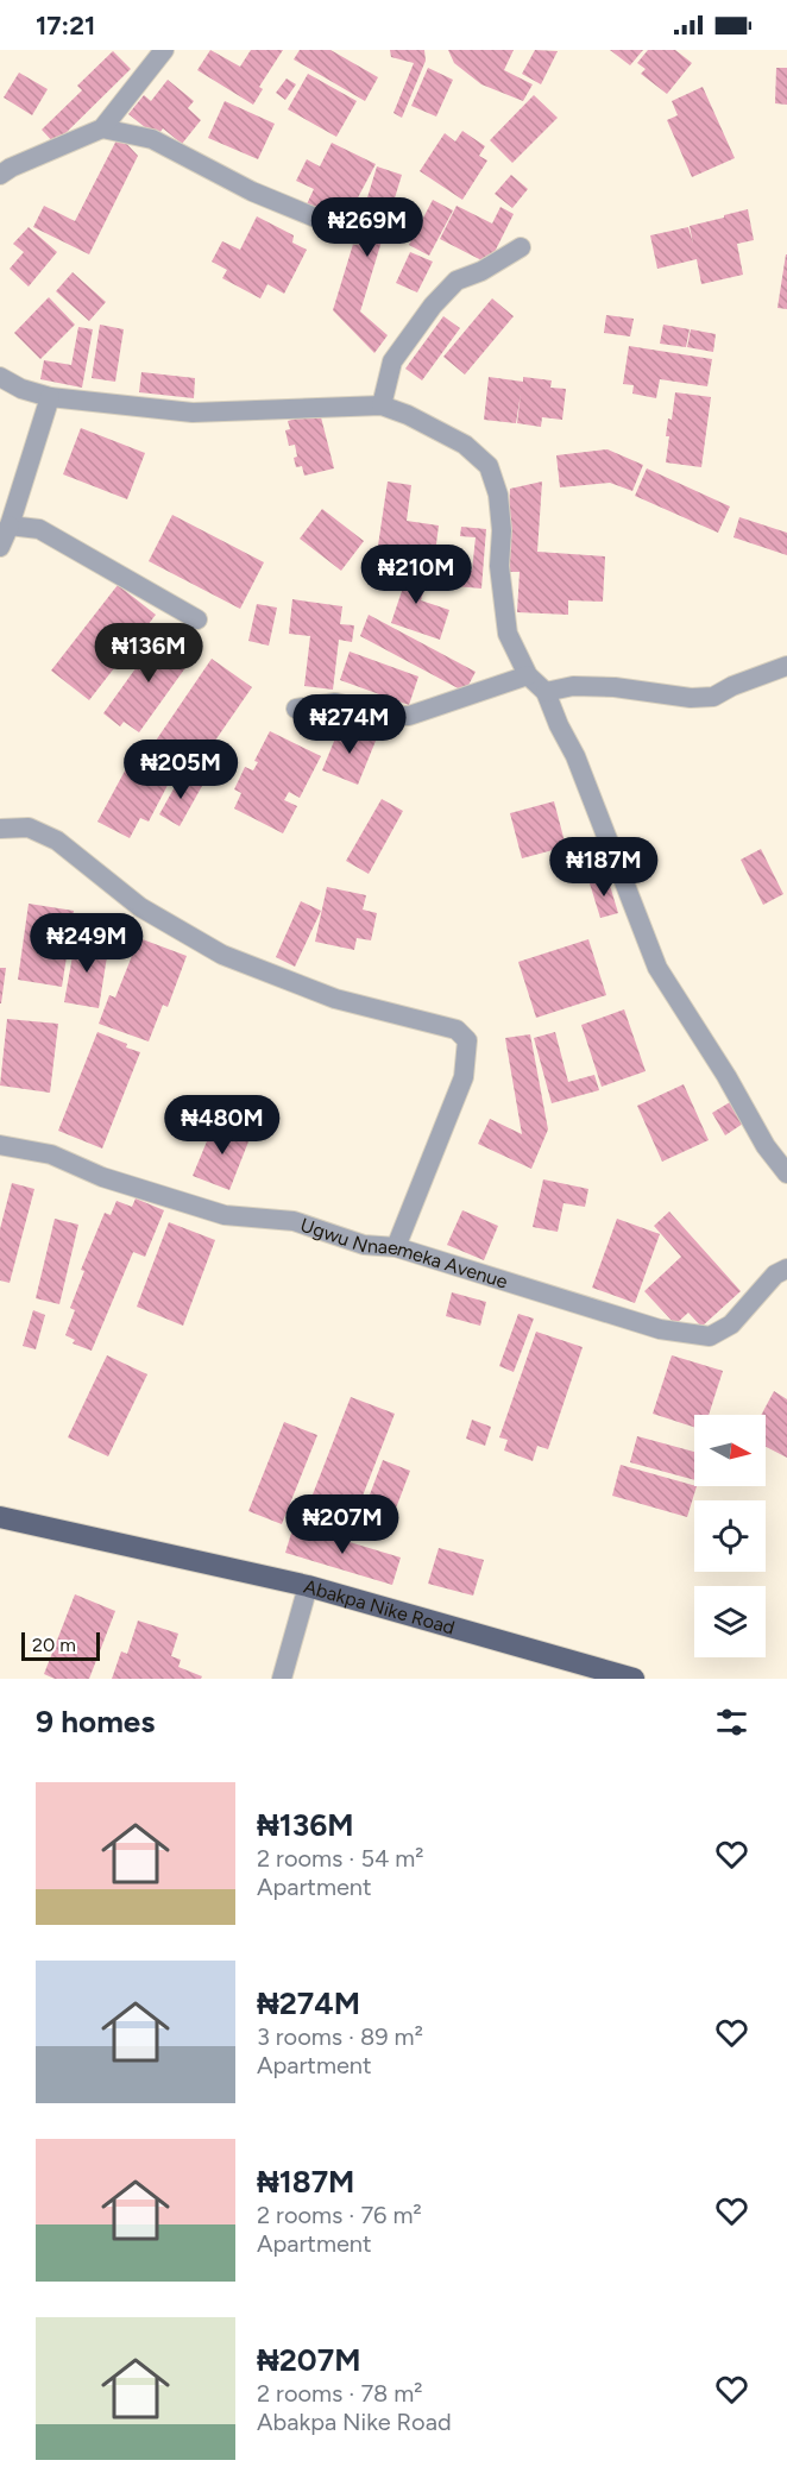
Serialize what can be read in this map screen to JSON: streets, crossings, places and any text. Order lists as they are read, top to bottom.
{
  "streets": {
    "main road": ["Abakpa Nike Road"],
    "street": ["Ugwu Nnaemeka Avenue"]
  },
  "scale_bar": "20 m",
  "north": "right",
  "page": {
    "status": "17:21",
    "price": [
      "₦269M",
      "₦210M",
      "₦136M",
      "₦274M",
      "₦205M",
      "₦187M",
      "₦249M",
      "₦480M",
      "₦207M"
    ],
    "scale": "20 m",
    "heading": "9 homes",
    "list": [
      {
        "name": "₦136M",
        "note": "2 rooms · 54 m² · Apartment"
      },
      {
        "name": "₦274M",
        "note": "3 rooms · 89 m² · Apartment"
      },
      {
        "name": "₦187M",
        "note": "2 rooms · 76 m² · Apartment"
      },
      {
        "name": "₦207M",
        "note": "2 rooms · 78 m² · Abakpa Nike Road"
      }
    ]
  }
}
